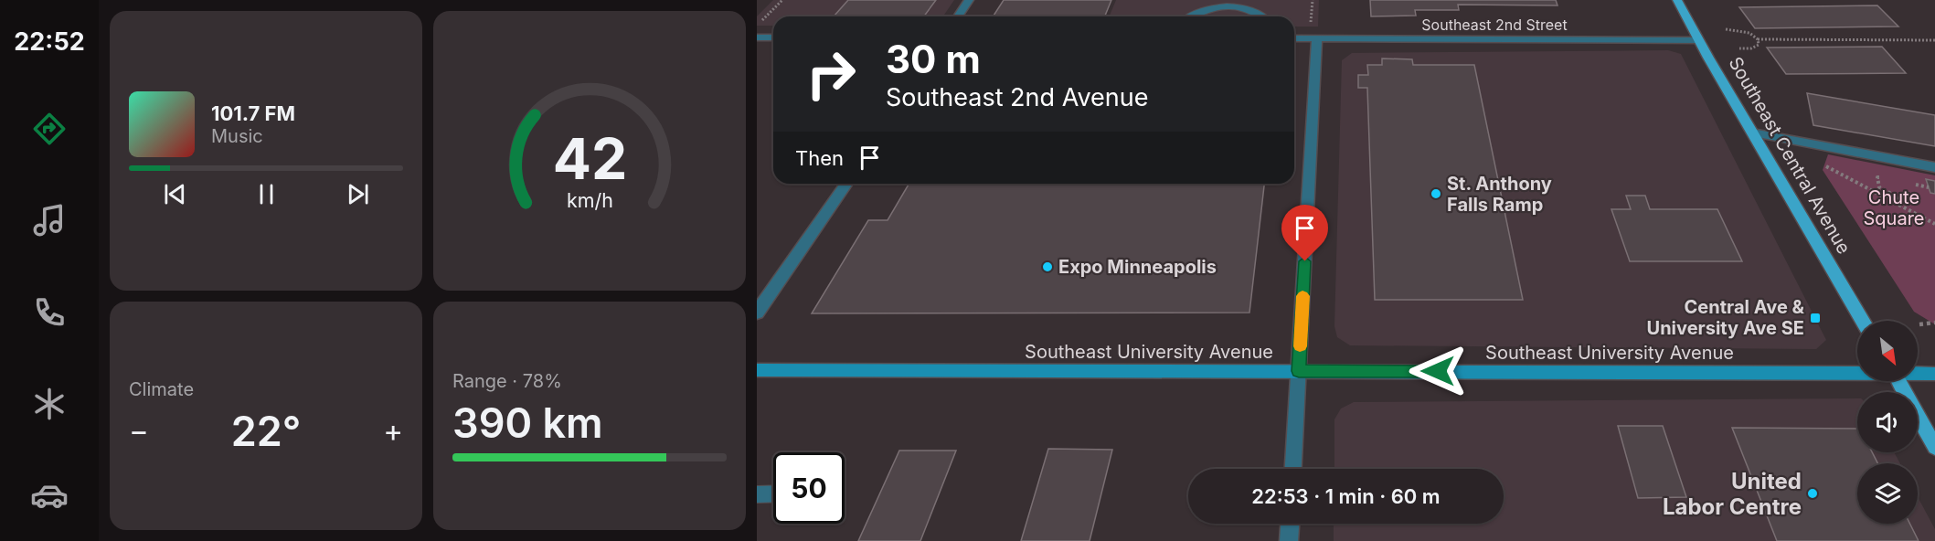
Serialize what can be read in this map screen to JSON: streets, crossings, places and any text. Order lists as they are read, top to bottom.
{
  "streets": {
    "main road": ["Southeast Central Avenue", "Southeast University Avenue"],
    "street": ["Southeast 2nd Street"]
  },
  "crossings": [
    ["Southeast 2nd Street", "Southeast Central Avenue"]
  ],
  "parks": ["Chute Square"],
  "places": {
    "other": ["St. Anthony Falls Ramp", "Expo Minneapolis", "United Labor Centre"],
    "transit": ["Central Ave & University Ave SE"]
  },
  "north": "bottom right",
  "page": {
    "tabs": "22:52",
    "turn": ["30 m", "Southeast 2nd Avenue"],
    "song": ["101.7 FM", "Music"],
    "then": "Then",
    "tile": [
      "Climate",
      ["Range · 78%", "390 km"]
    ],
    "heat": ["−", "22°", "+"],
    "limit": "50",
    "trip": "22:53 · 1 min · 60 m",
    "gauge": ["42", "km/h"]
  }
}
